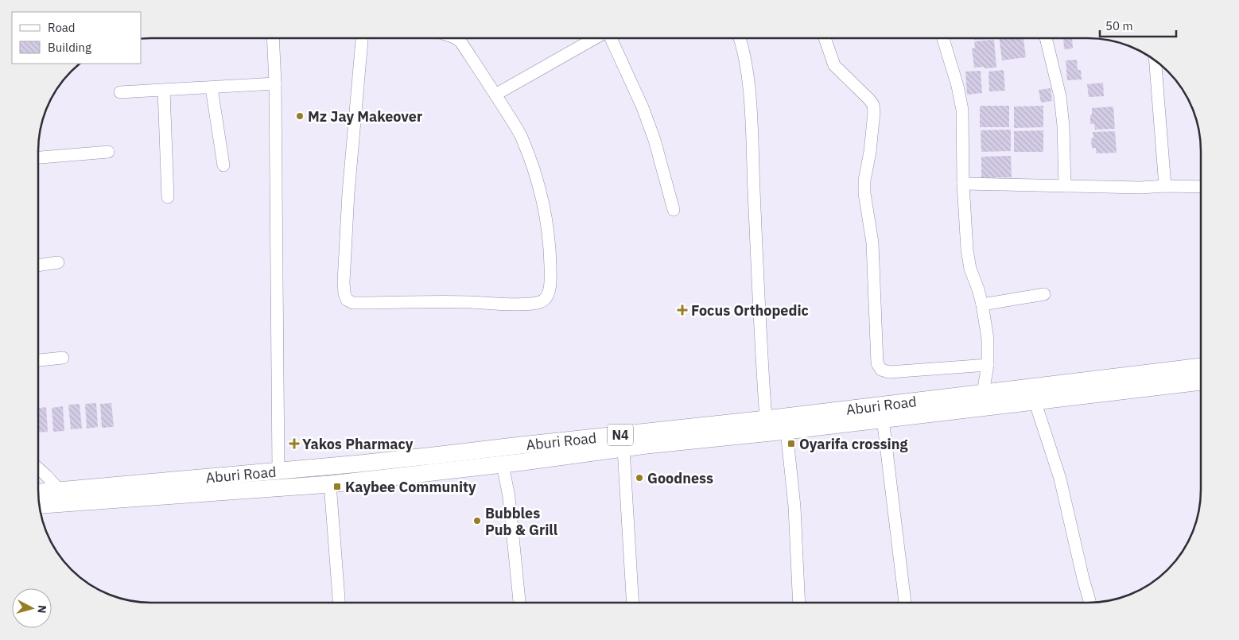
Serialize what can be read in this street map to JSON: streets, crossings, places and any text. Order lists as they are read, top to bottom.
{
  "streets": {
    "highway": ["Aburi Road", "N4"]
  },
  "places": {
    "other": ["Mz Jay Makeover", "Goodness", "Bubbles Pub & Grill"],
    "health": ["Focus Orthopedic", "Yakos Pharmacy"],
    "transit": ["Oyarifa crossing", "Kaybee Community"]
  },
  "legend": ["Road", "Building"],
  "scale_bar": "50 m",
  "north": "right"
}
